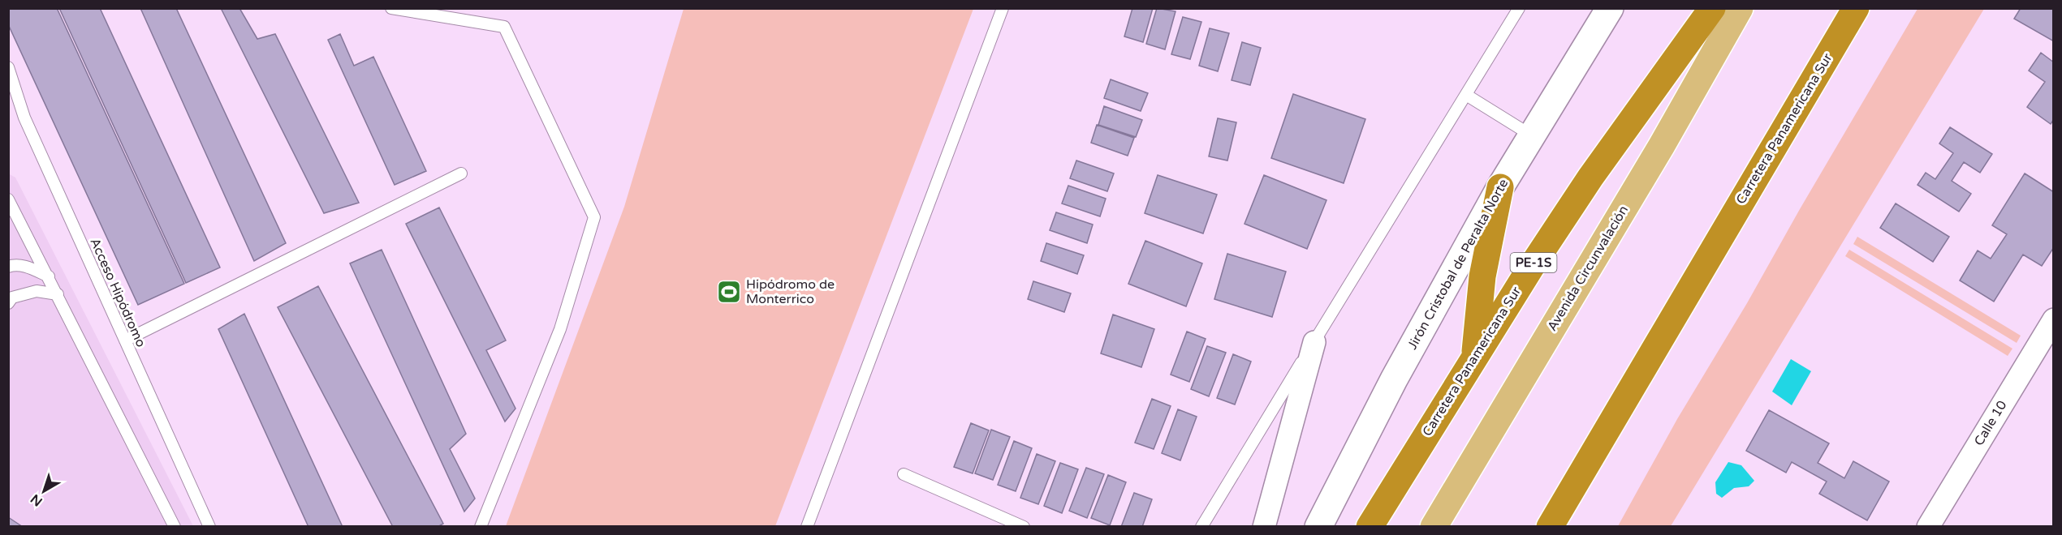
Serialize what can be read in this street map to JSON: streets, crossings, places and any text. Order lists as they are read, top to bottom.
{
  "streets": {
    "highway": ["Carretera Panamericana Sur", "PE-1S"],
    "main road": ["Avenida Circunvalación"],
    "street": ["Jirón Cristobal de Peralta Norte", "Calle 10"],
    "lane": ["Acceso Hipódromo"]
  },
  "places": {
    "sports": ["Hipódromo de Monterrico"]
  },
  "north": "bottom left"
}
